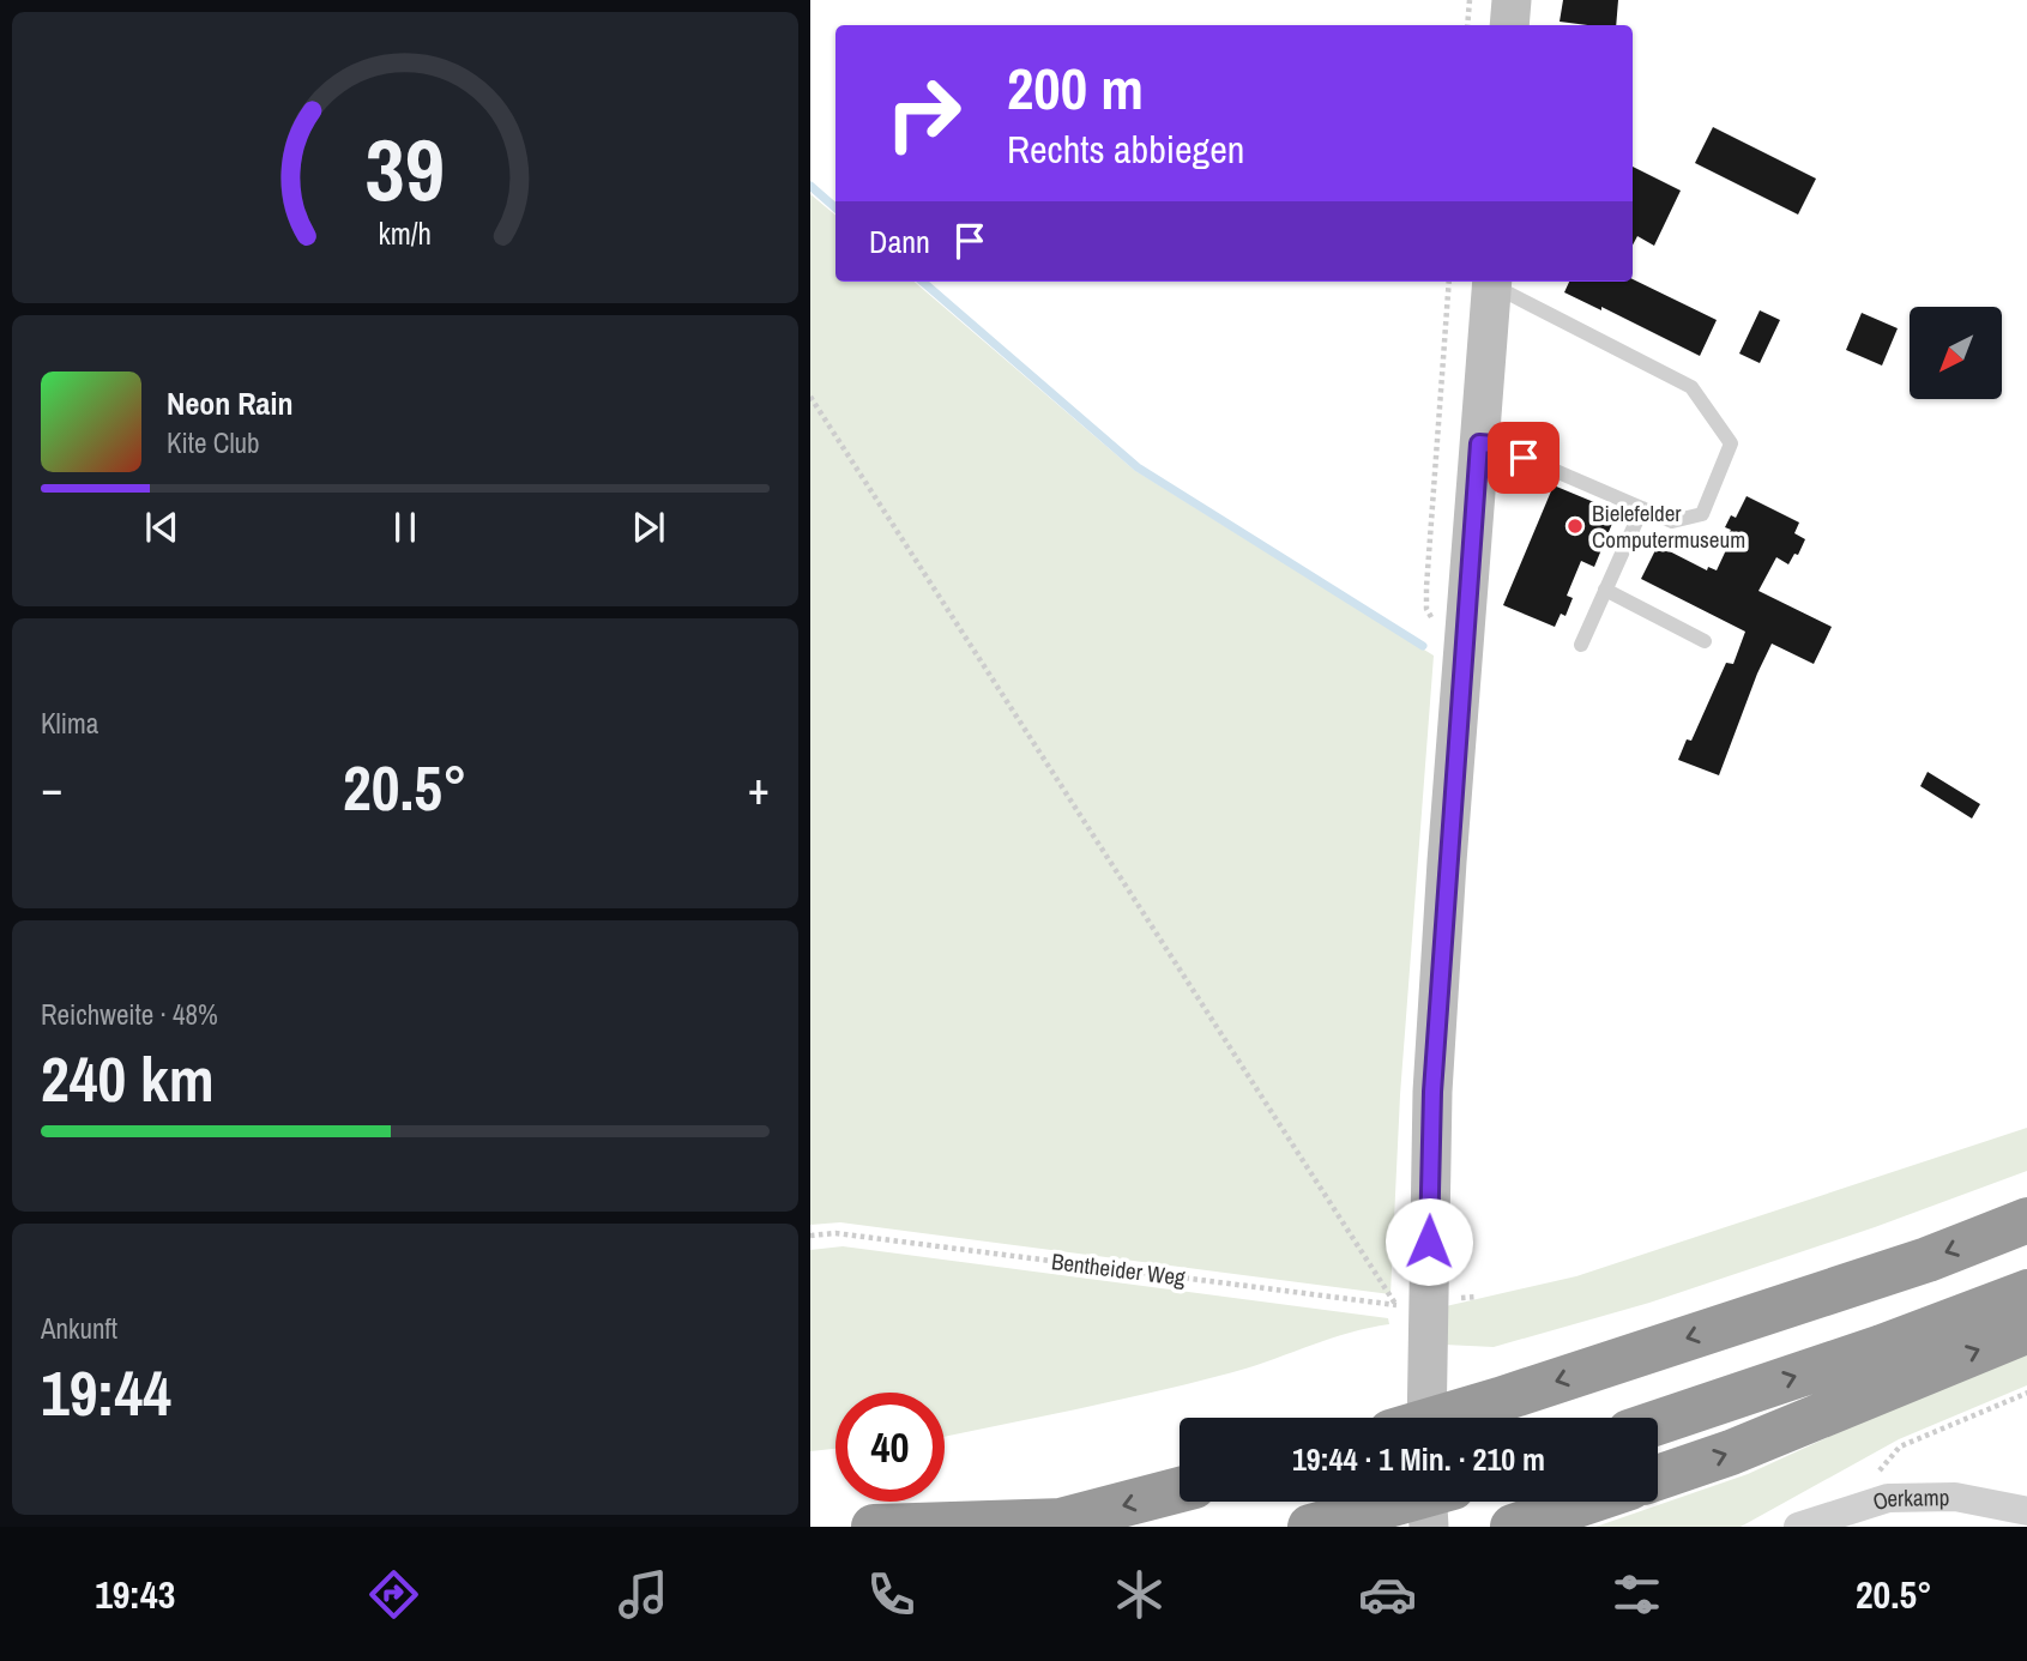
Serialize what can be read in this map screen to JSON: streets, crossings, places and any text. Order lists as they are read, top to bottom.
{
  "streets": {
    "street": ["Oerkamp"],
    "path": ["Bentheider Weg"]
  },
  "places": ["Bielefelder Computermuseum"],
  "north": "bottom left",
  "page": {
    "turn": ["200 m", "Rechts abbiegen"],
    "then": "Dann",
    "song": ["Neon Rain", "Kite Club"],
    "tile": [
      "Klima",
      ["Reichweite · 48%", "240 km"],
      ["Ankunft", "19:44"]
    ],
    "heat": ["−", "20.5°", "+"],
    "limit": "40",
    "trip": "19:44 · 1 Min. · 210 m",
    "tabs": ["19:43", "20.5°"],
    "gauge": ["39", "km/h"]
  }
}
